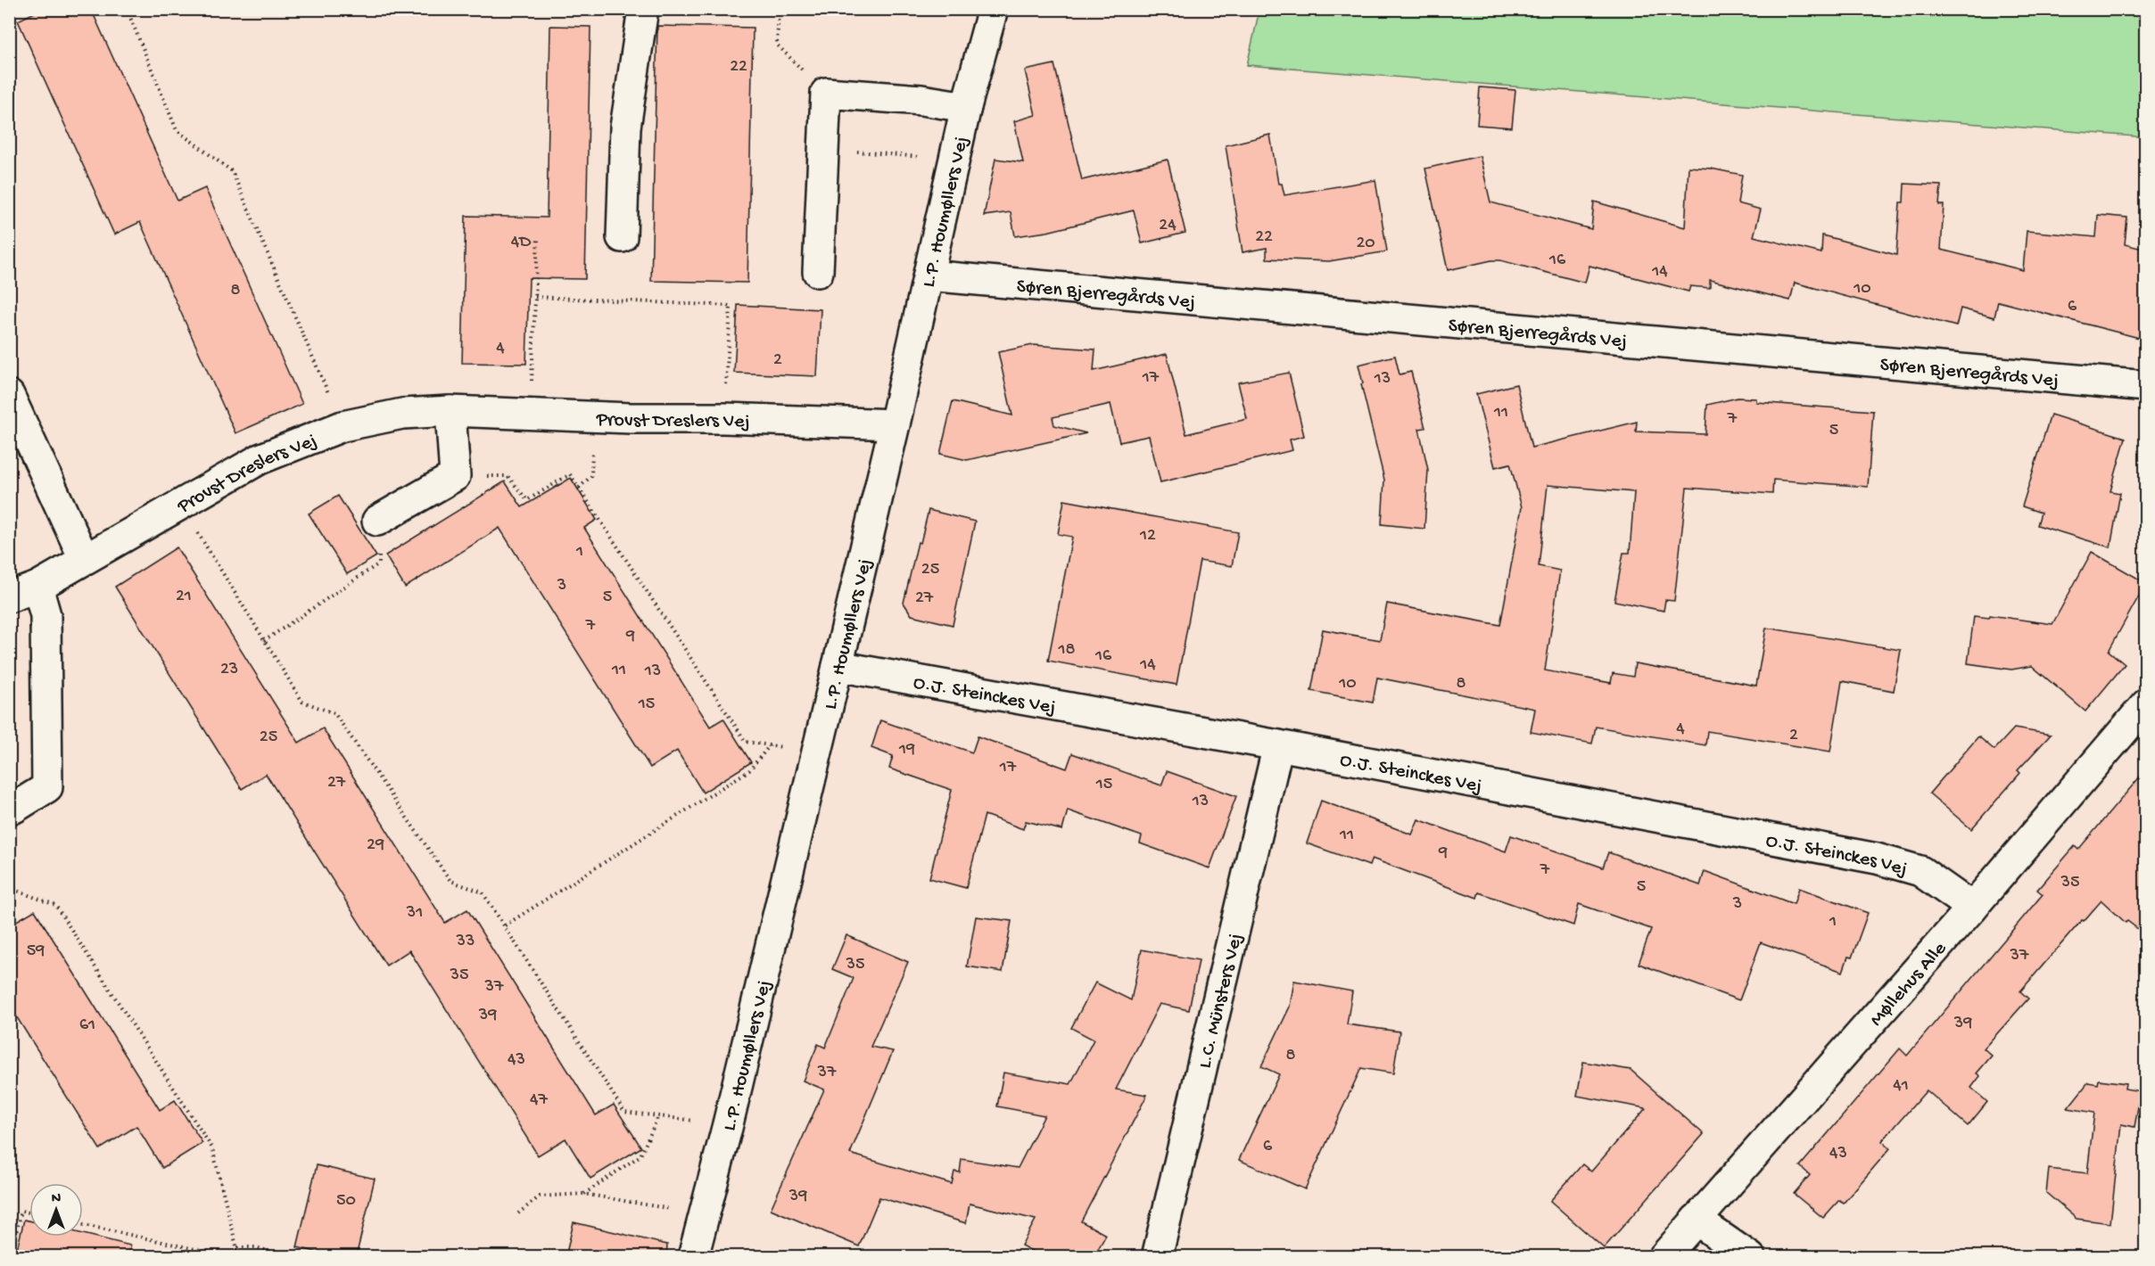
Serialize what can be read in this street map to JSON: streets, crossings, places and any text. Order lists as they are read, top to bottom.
{
  "streets": {
    "street": [
      "L.P. Houmøllers Vej",
      "Søren Bjerregårds Vej",
      "Provst Dreslers Vej",
      "O.J. Steinckes Vej",
      "Møllehus Alle",
      "L.C. Münsters Vej"
    ]
  },
  "crossings": [
    ["L.P. Houmøllers Vej", "Søren Bjerregårds Vej"],
    ["L.P. Houmøllers Vej", "Provst Dreslers Vej"],
    ["L.P. Houmøllers Vej", "O.J. Steinckes Vej"],
    ["O.J. Steinckes Vej", "Møllehus Alle"],
    ["O.J. Steinckes Vej", "L.C. Münsters Vej"]
  ],
  "house_numbers": [
    "22",
    "24",
    "22",
    "4D",
    "20",
    "16",
    "14",
    "10",
    "8",
    "6",
    "4",
    "2",
    "17",
    "13",
    "11",
    "7",
    "5",
    "12",
    "1",
    "25",
    "3",
    "21",
    "5",
    "27",
    "7",
    "9",
    "18",
    "16",
    "14",
    "23",
    "11",
    "13",
    "10",
    "8",
    "15",
    "4",
    "2",
    "25",
    "19",
    "17",
    "27",
    "15",
    "13",
    "11",
    "29",
    "9",
    "7",
    "35",
    "5",
    "3",
    "31",
    "1",
    "33",
    "59",
    "37",
    "35",
    "35",
    "37",
    "39",
    "39",
    "61",
    "8",
    "43",
    "37",
    "41",
    "47",
    "6",
    "43",
    "39",
    "50"
  ],
  "north": "top"
}
